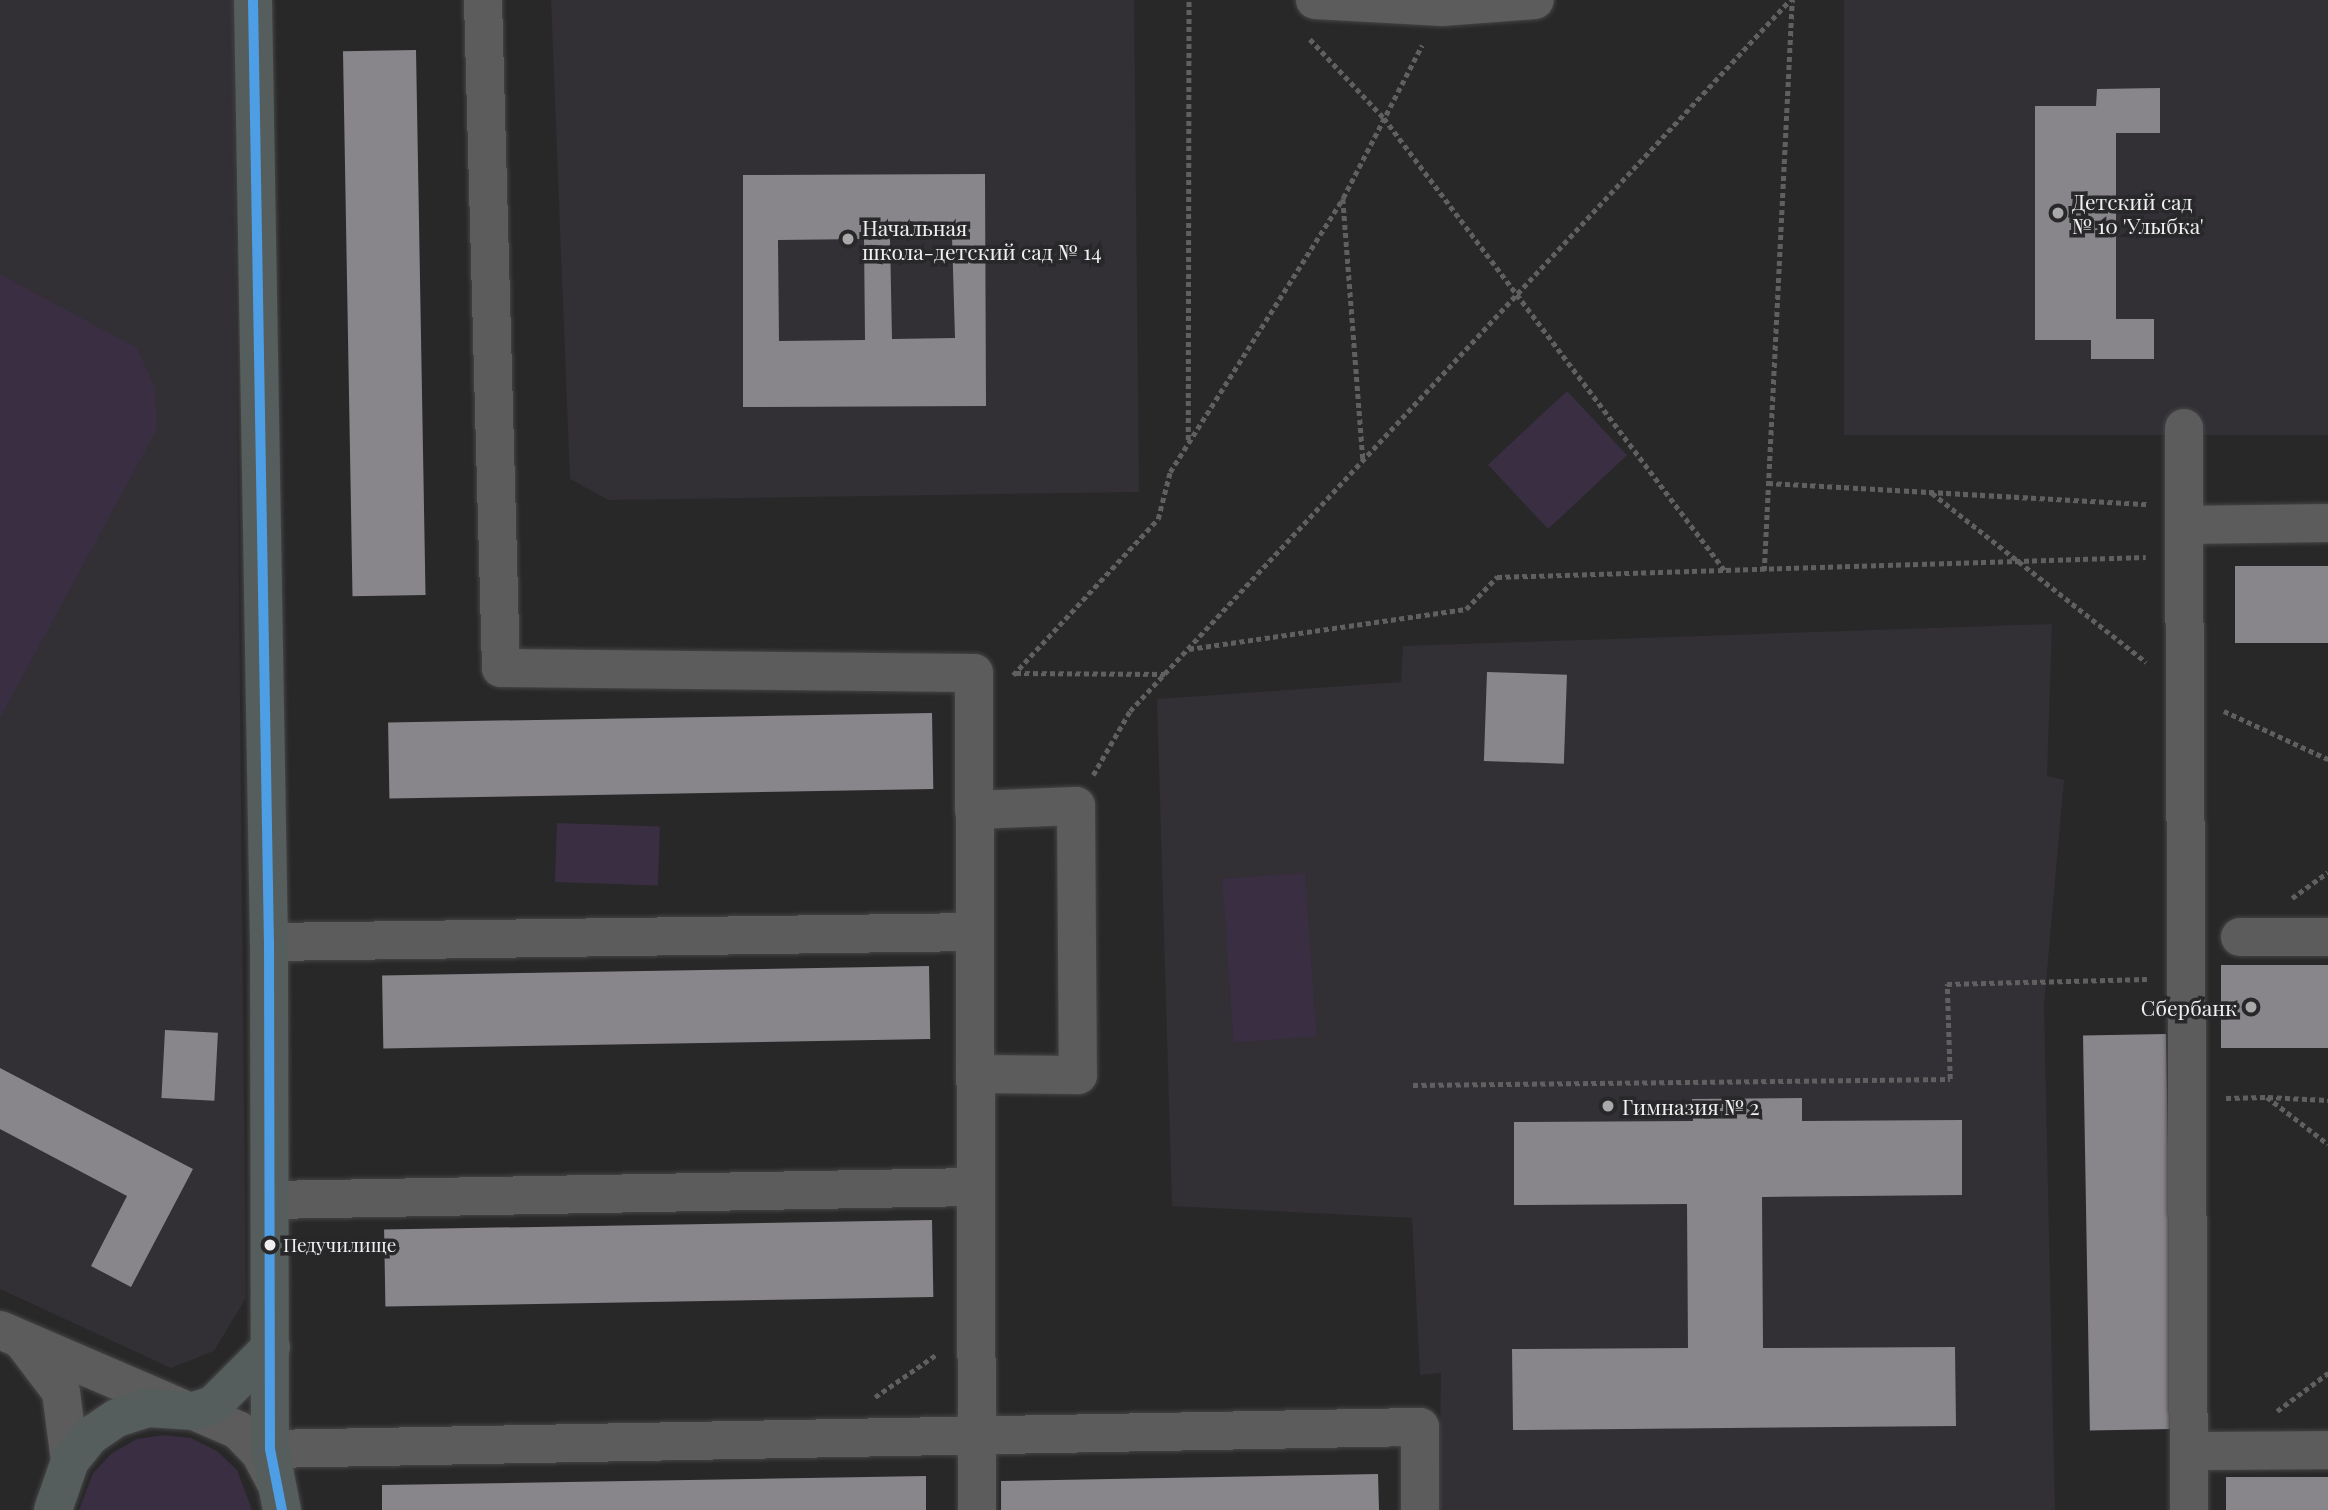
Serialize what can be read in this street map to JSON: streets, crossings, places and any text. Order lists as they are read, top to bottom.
{
  "places": [
    "Детский сад № 10 'Улыбка'",
    "Начальная школа-детский сад № 14",
    "Сбербанк",
    "Гимназия № 2",
    "Педучилище"
  ]
}
